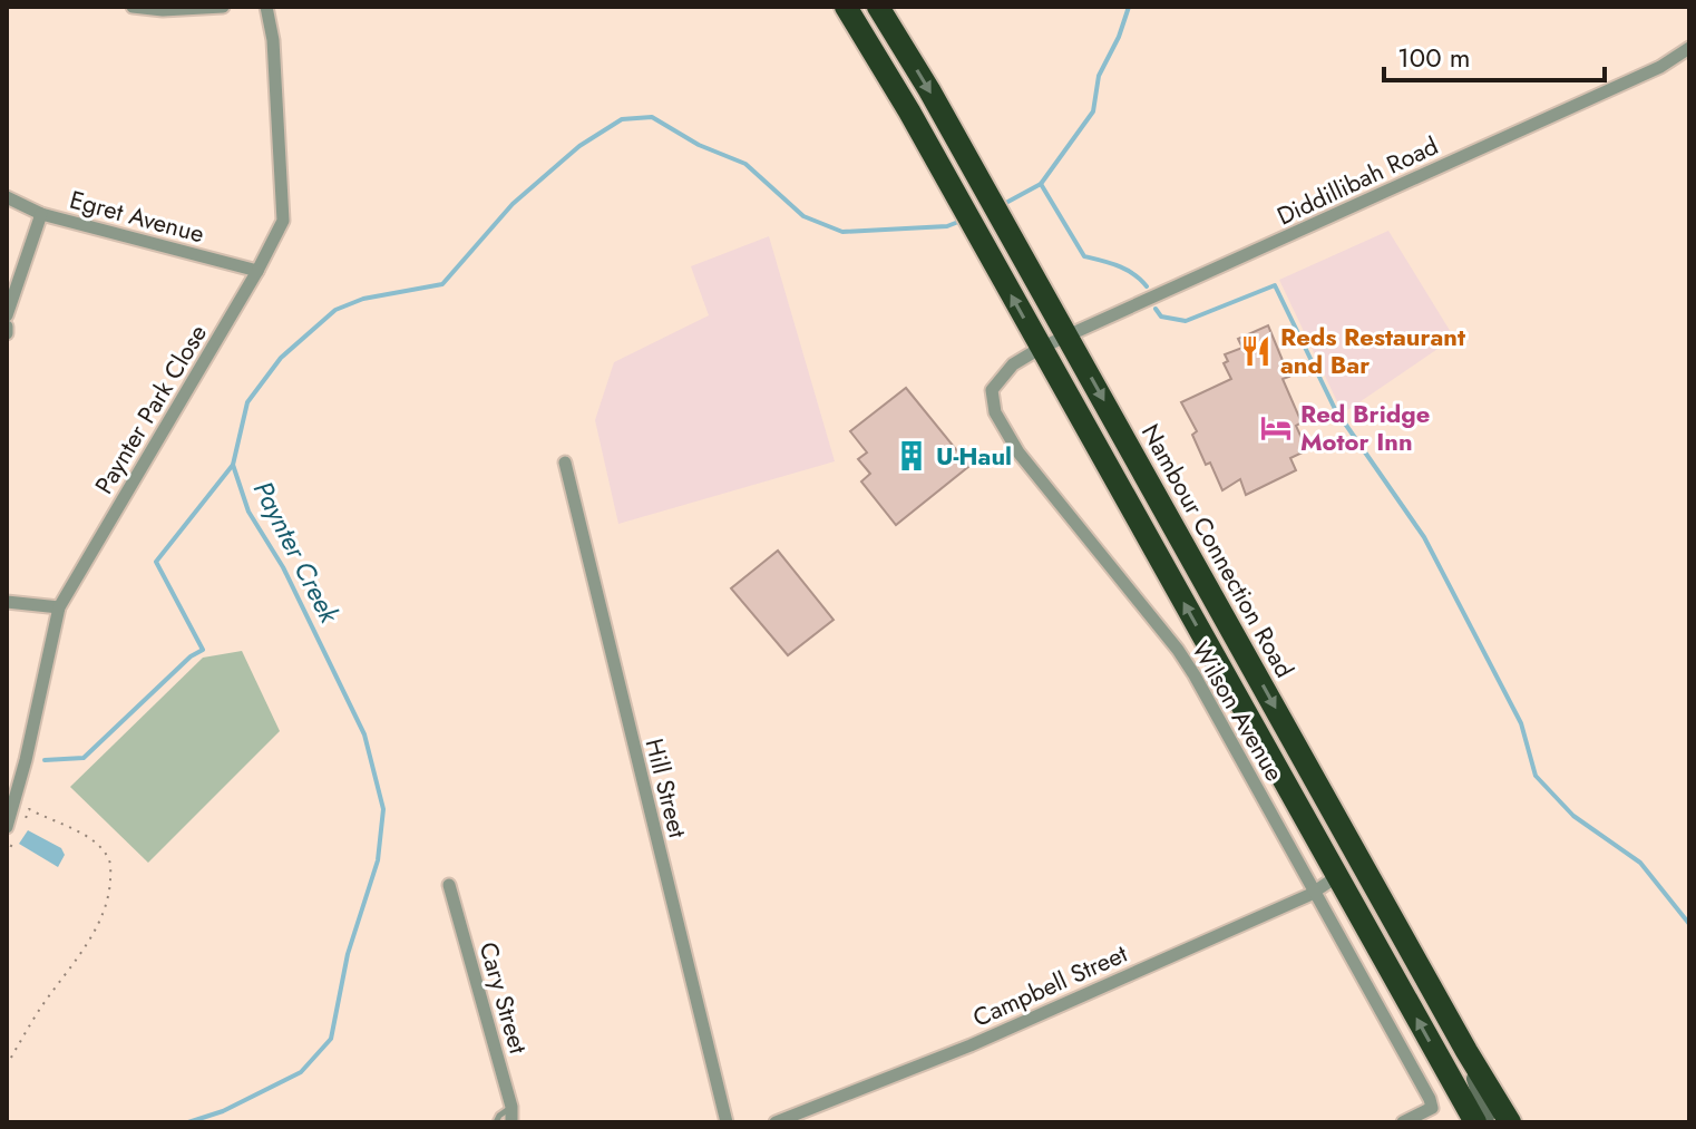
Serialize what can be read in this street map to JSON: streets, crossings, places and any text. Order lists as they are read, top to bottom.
{
  "streets": {
    "highway": ["Nambour Connection Road"],
    "street": [
      "Diddillibah Road",
      "Egret Avenue",
      "Paynter Park Close",
      "Wilson Avenue",
      "Hill Street",
      "Campbell Street",
      "Cary Street"
    ]
  },
  "crossings": [
    ["Diddillibah Road", "Nambour Connection Road"],
    ["Diddillibah Road", "Wilson Avenue"],
    ["Egret Avenue", "Paynter Park Close"],
    ["Wilson Avenue", "Campbell Street"]
  ],
  "water": ["Paynter Creek"],
  "places": {
    "restaurant": ["Reds Restaurant and Bar"],
    "hotel": ["Red Bridge Motor Inn"],
    "building": ["U-Haul"]
  },
  "scale_bar": "100 m"
}
